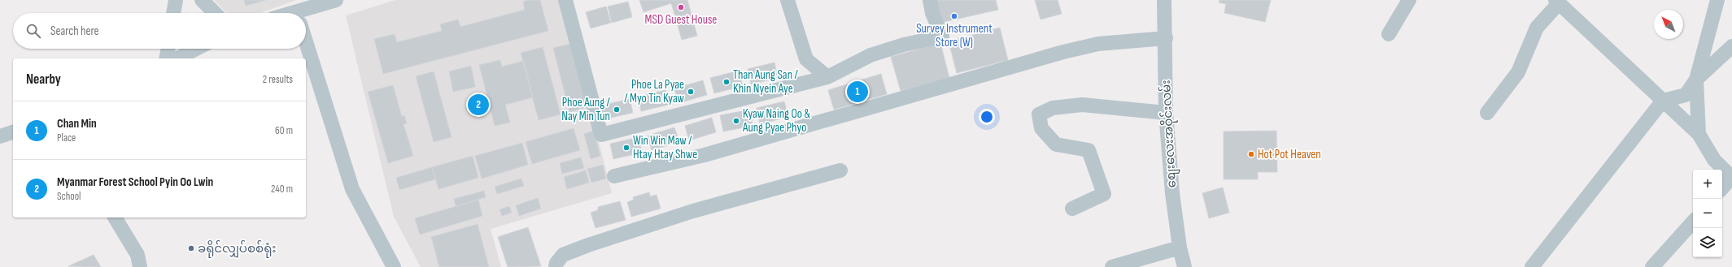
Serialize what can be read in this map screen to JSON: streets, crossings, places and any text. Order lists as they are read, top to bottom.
{
  "streets": {
    "street": ["စျေးလေးအဝိုင်းလမ်း"]
  },
  "places": [
    "MSD Guest House",
    "Survey Instrument Store (W)",
    "Than Aung San / Khin Nyein Aye",
    "Phoe La Pyae / Myo Tin Kyaw",
    "Phoe Aung / Nay Min Tun",
    "Kyaw Naing Oo & Aung Pyae Phyo",
    "Win Win Maw / Htay Htay Shwe",
    "Hot Pot Heaven",
    "ခရိုင်လျှပ်စစ်ရုံး"
  ],
  "north": "top left",
  "page": {
    "search": "Search here",
    "heading": ["Nearby", "2 results"],
    "pins": ["1", "2"],
    "list": [
      {
        "mark": "1",
        "name": "Chan Min",
        "note": "Place",
        "value": "60 m"
      },
      {
        "mark": "2",
        "name": "Myanmar Forest School Pyin Oo Lwin",
        "note": "School",
        "value": "240 m"
      }
    ],
    "map_buttons": ["+", "−"]
  }
}
